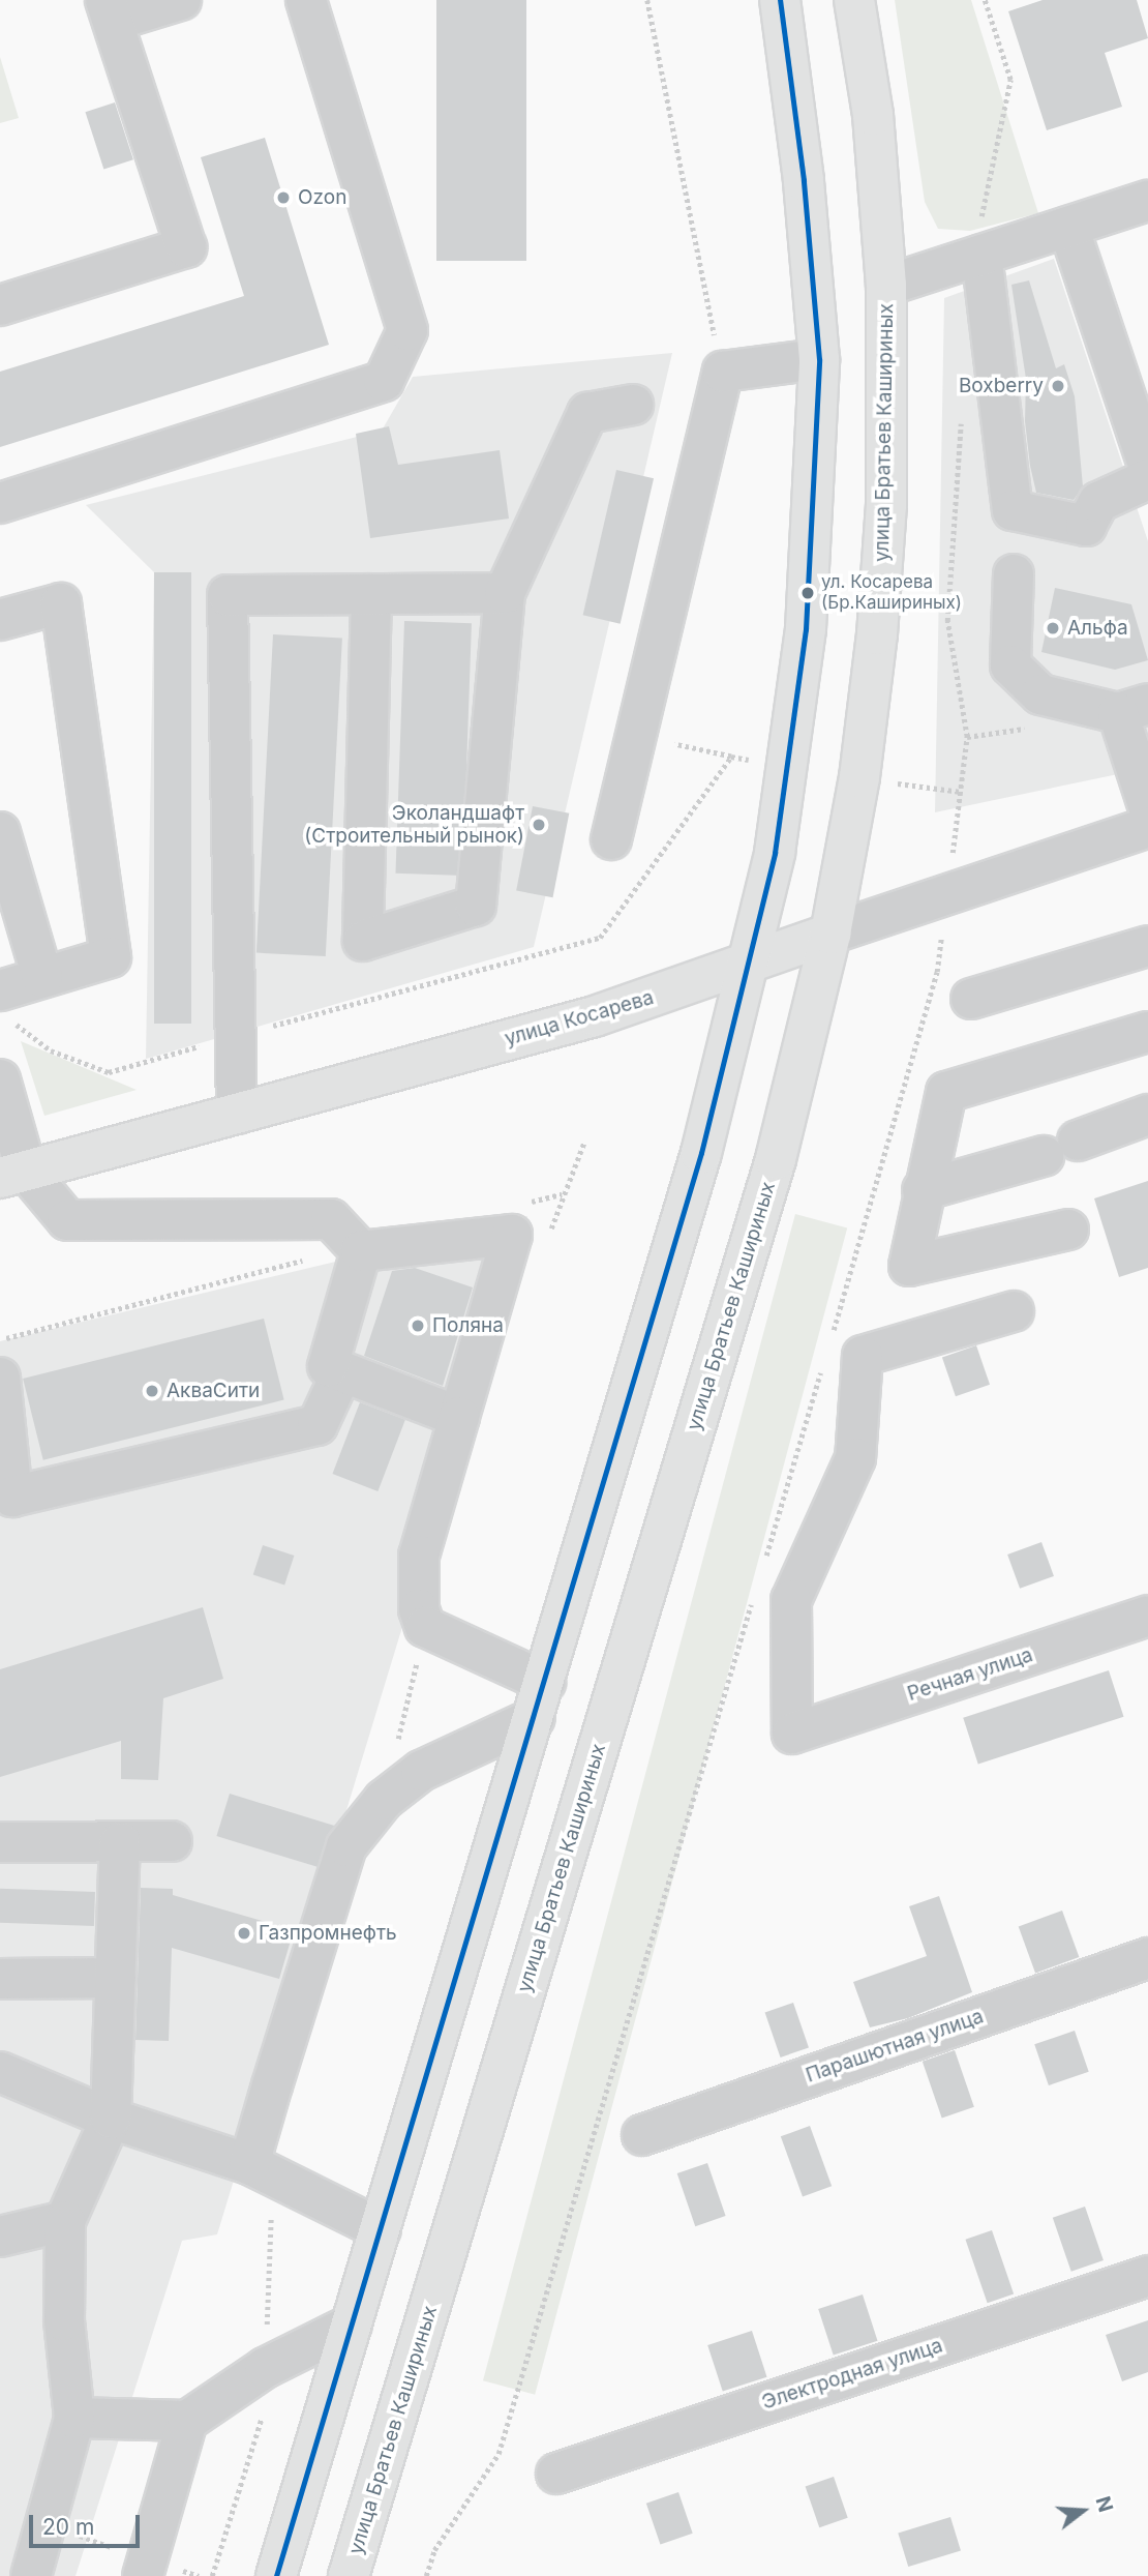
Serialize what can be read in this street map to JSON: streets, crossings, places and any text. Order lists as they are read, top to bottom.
{
  "streets": {
    "main road": ["улица Братьев Кашириных", "улица Косарева"],
    "street": ["Речная улица", "Парашютная улица", "Электродная улица"]
  },
  "crossings": [
    ["улица Братьев Кашириных", "улица Косарева"]
  ],
  "places": [
    "Ozon",
    "Boxberry",
    "ул. Косарева (Бр.Кашириных)",
    "Альфа",
    "Эколандшафт (Строительный рынок)",
    "Поляна",
    "АкваСити",
    "Газпромнефть"
  ],
  "scale_bar": "20 m",
  "north": "right"
}
